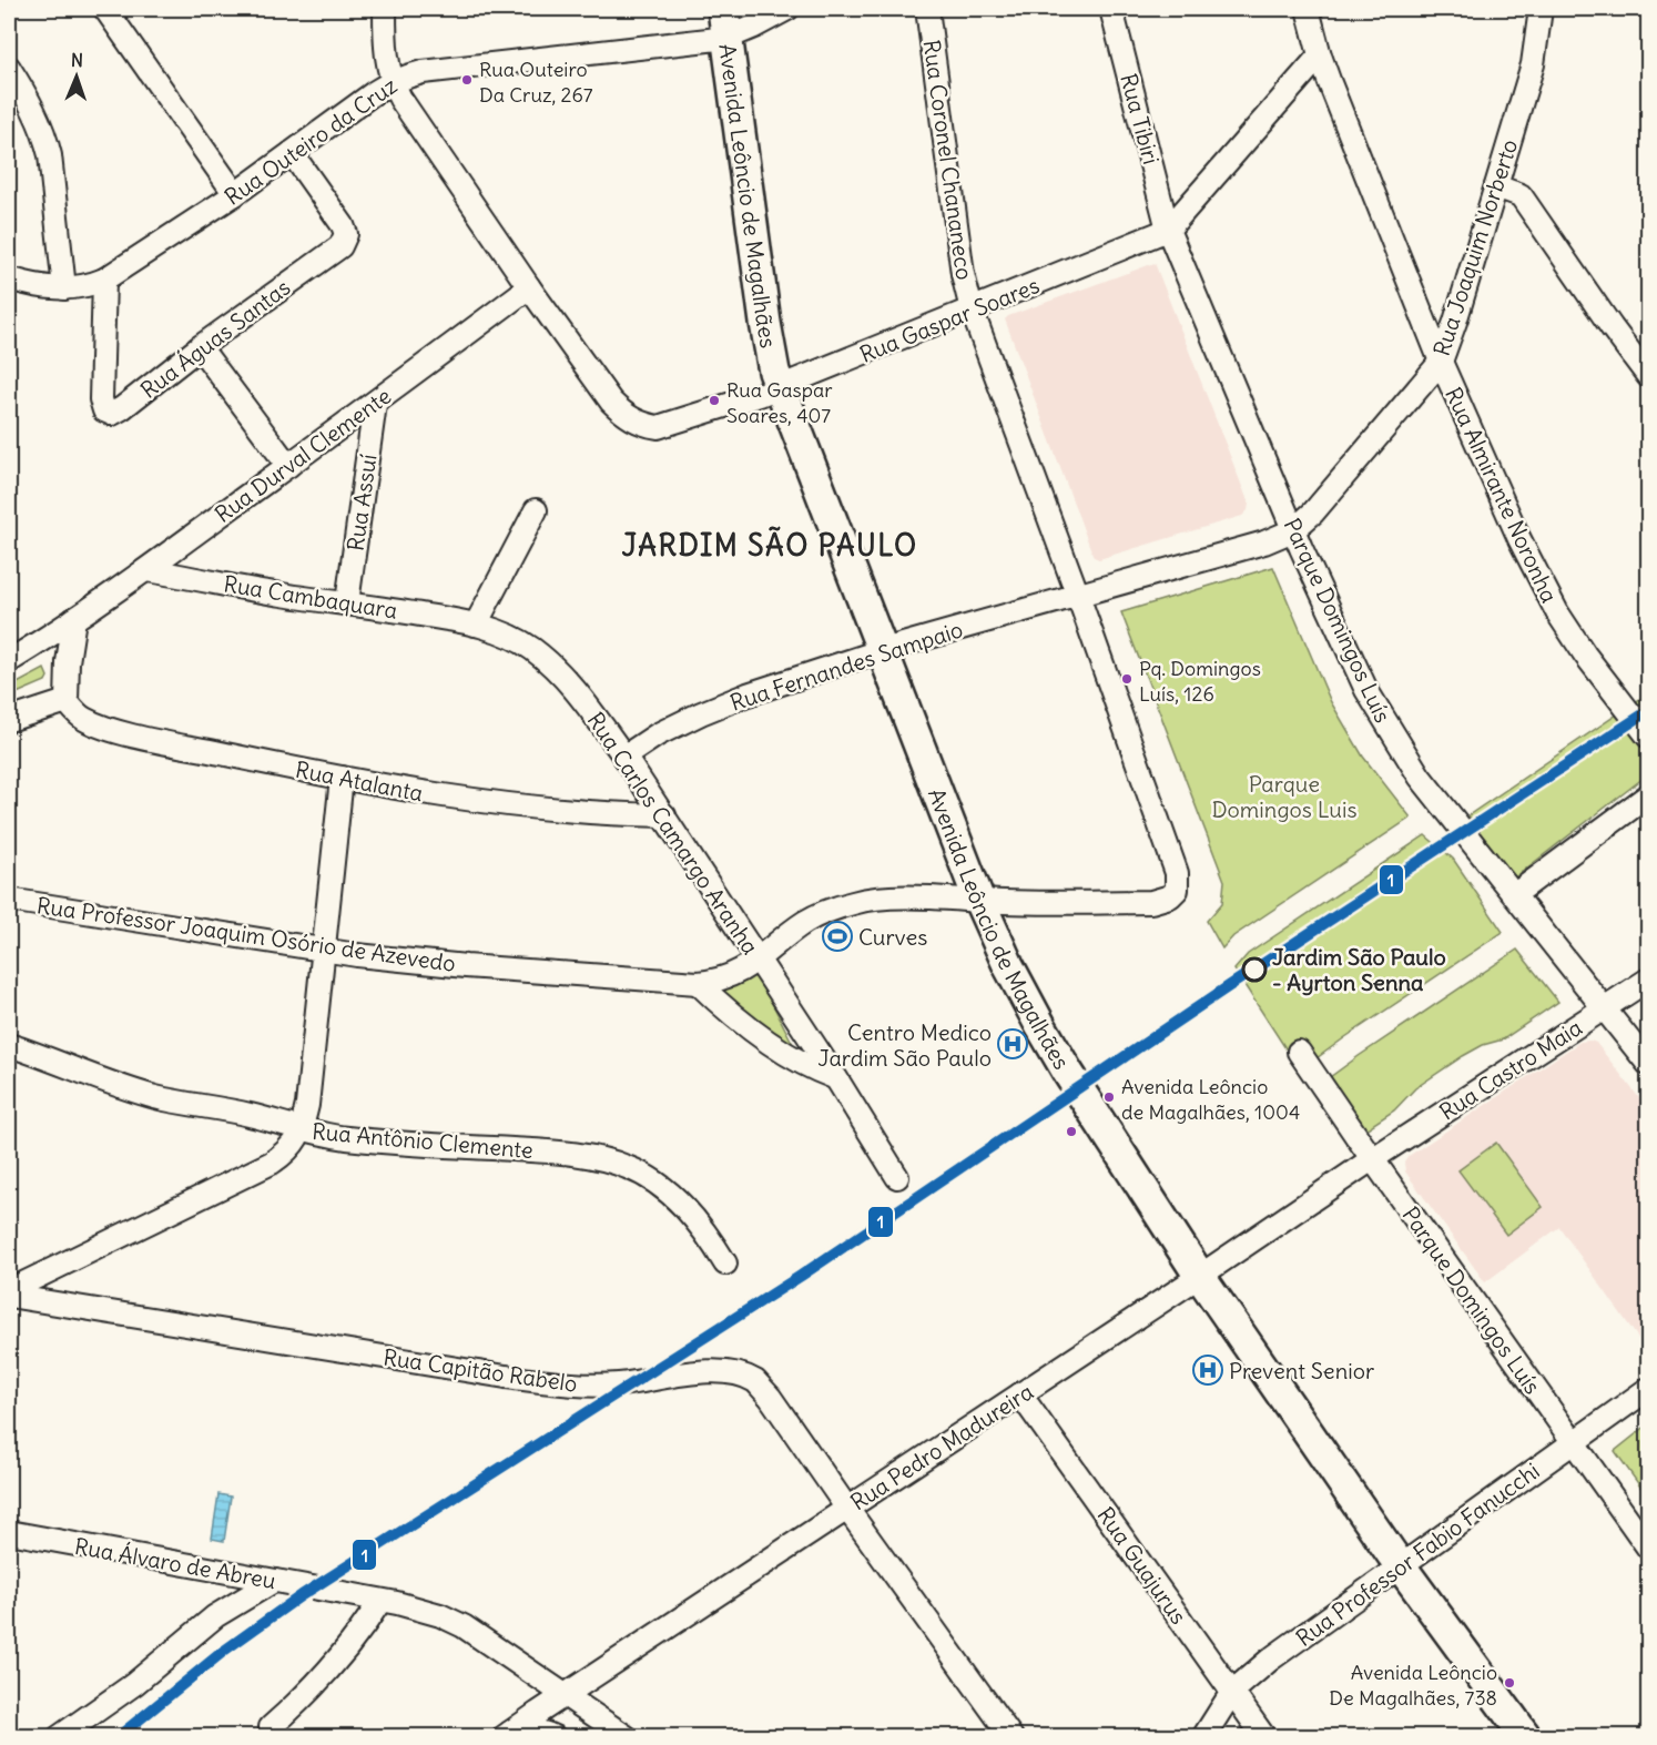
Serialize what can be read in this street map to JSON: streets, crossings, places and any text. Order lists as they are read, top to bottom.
{
  "streets": {
    "main road": ["Avenida Leôncio de Magalhães"],
    "street": [
      "Rua Tibiri",
      "Rua Outeiro da Cruz",
      "Rua Coronel Chananeco",
      "Rua Joaquim Norberto",
      "Rua Gaspar Soares",
      "Rua Águas Santas",
      "Rua Durval Clemente",
      "Rua Almirante Noronha",
      "Rua Assuí",
      "Rua Cambaquara",
      "Parque Domingos Luís",
      "Rua Fernandes Sampaio",
      "Rua Atalanta",
      "Rua Carlos Camargo Aranha",
      "Rua Professor Joaquim Osório de Azevedo",
      "Rua Castro Maia",
      "Rua Antônio Clemente",
      "Rua Capitão Rabelo",
      "Rua Pedro Madureira",
      "Rua Professor Fabio Fanucchi",
      "Rua Álvaro de Abreu",
      "Rua Guajurus"
    ]
  },
  "crossings": [
    ["Rua Tibiri", "Rua Gaspar Soares"],
    ["Rua Tibiri", "Parque Domingos Luís"],
    ["Rua Outeiro da Cruz", "Avenida Leôncio de Magalhães"],
    ["Rua Outeiro da Cruz", "Rua Gaspar Soares"],
    ["Rua Outeiro da Cruz", "Rua Águas Santas"],
    ["Rua Coronel Chananeco", "Rua Gaspar Soares"],
    ["Avenida Leôncio de Magalhães", "Rua Gaspar Soares"],
    ["Avenida Leôncio de Magalhães", "Rua Fernandes Sampaio"],
    ["Avenida Leôncio de Magalhães", "Rua Professor Joaquim Osório de Azevedo"],
    ["Avenida Leôncio de Magalhães", "Rua Pedro Madureira"],
    ["Avenida Leôncio de Magalhães", "Rua Professor Fabio Fanucchi"],
    ["Rua Joaquim Norberto", "Rua Almirante Noronha"],
    ["Rua Joaquim Norberto", "Parque Domingos Luís"],
    ["Rua Joaquim Norberto", "Rua Fernandes Sampaio"],
    ["Rua Joaquim Norberto", "Rua Professor Joaquim Osório de Azevedo"],
    ["Rua Gaspar Soares", "Rua Durval Clemente"],
    ["Rua Gaspar Soares", "Rua Almirante Noronha"],
    ["Rua Gaspar Soares", "Parque Domingos Luís"],
    ["Rua Durval Clemente", "Rua Assuí"],
    ["Rua Durval Clemente", "Rua Cambaquara"],
    ["Rua Assuí", "Rua Cambaquara"],
    ["Rua Cambaquara", "Rua Carlos Camargo Aranha"],
    ["Parque Domingos Luís", "Rua Castro Maia"],
    ["Parque Domingos Luís", "Rua Pedro Madureira"],
    ["Parque Domingos Luís", "Rua Professor Fabio Fanucchi"],
    ["Rua Fernandes Sampaio", "Rua Carlos Camargo Aranha"],
    ["Rua Fernandes Sampaio", "Rua Professor Joaquim Osório de Azevedo"],
    ["Rua Atalanta", "Rua Carlos Camargo Aranha"],
    ["Rua Carlos Camargo Aranha", "Rua Professor Joaquim Osório de Azevedo"],
    ["Rua Castro Maia", "Rua Pedro Madureira"],
    ["Rua Capitão Rabelo", "Rua Pedro Madureira"],
    ["Rua Pedro Madureira", "Rua Álvaro de Abreu"],
    ["Rua Pedro Madureira", "Rua Guajurus"],
    ["Rua Professor Fabio Fanucchi", "Rua Guajurus"]
  ],
  "districts": ["JARDIM SÃO PAULO"],
  "parks": ["Parque Domingos Luis"],
  "places": {
    "other": [
      "Rua Outeiro Da Cruz, 267",
      "Rua Gaspar Soares, 407",
      "Pq. Domingos Luís, 126",
      "Jardim São Paulo - Ayrton Senna",
      "Avenida Leôncio de Magalhães, 1004",
      "Avenida Leôncio De Magalhães, 738"
    ],
    "sports": ["Curves"],
    "hospital": ["Centro Medico Jardim São Paulo", "Prevent Senior"]
  },
  "lines": ["transit line 1"],
  "north": "top"
}
